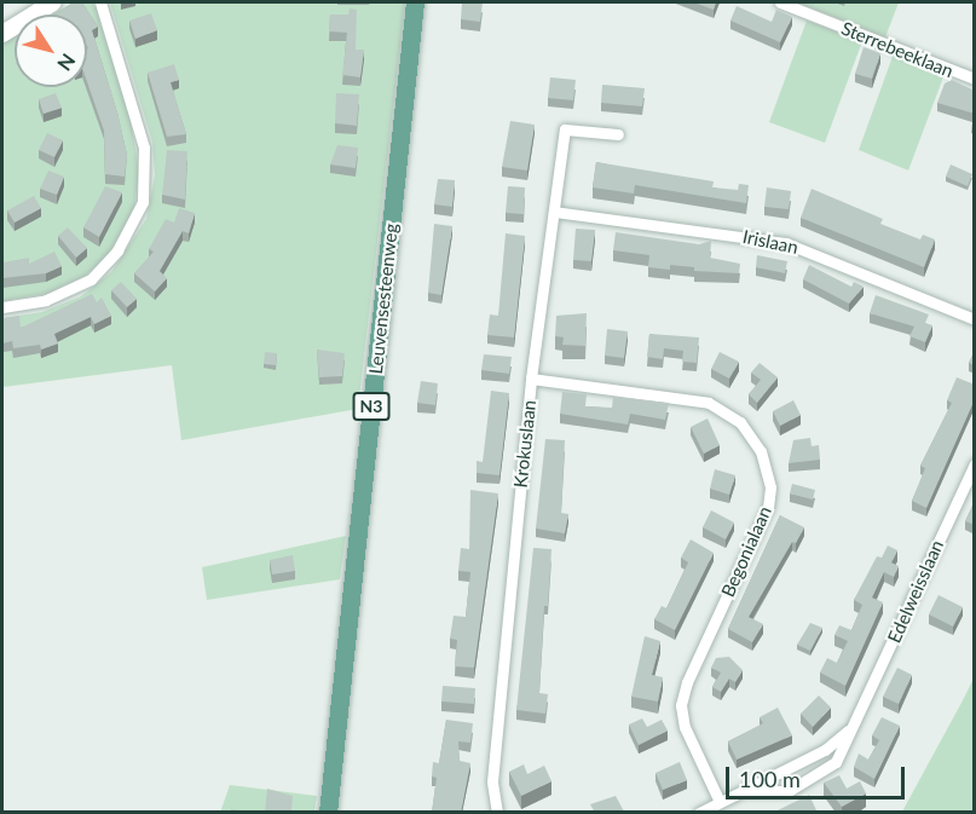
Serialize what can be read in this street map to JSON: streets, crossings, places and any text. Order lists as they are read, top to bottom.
{
  "streets": {
    "main road": ["Leuvensesteenweg", "N3"],
    "street": [
      "Sterrebeeklaan",
      "Irislaan",
      "Krokuslaan",
      "Begonialaan",
      "Edelweisslaan"
    ]
  },
  "crossings": [
    ["Irislaan", "Krokuslaan"],
    ["Krokuslaan", "Begonialaan"],
    ["Begonialaan", "Edelweisslaan"]
  ],
  "scale_bar": "100 m",
  "north": "bottom right"
}
